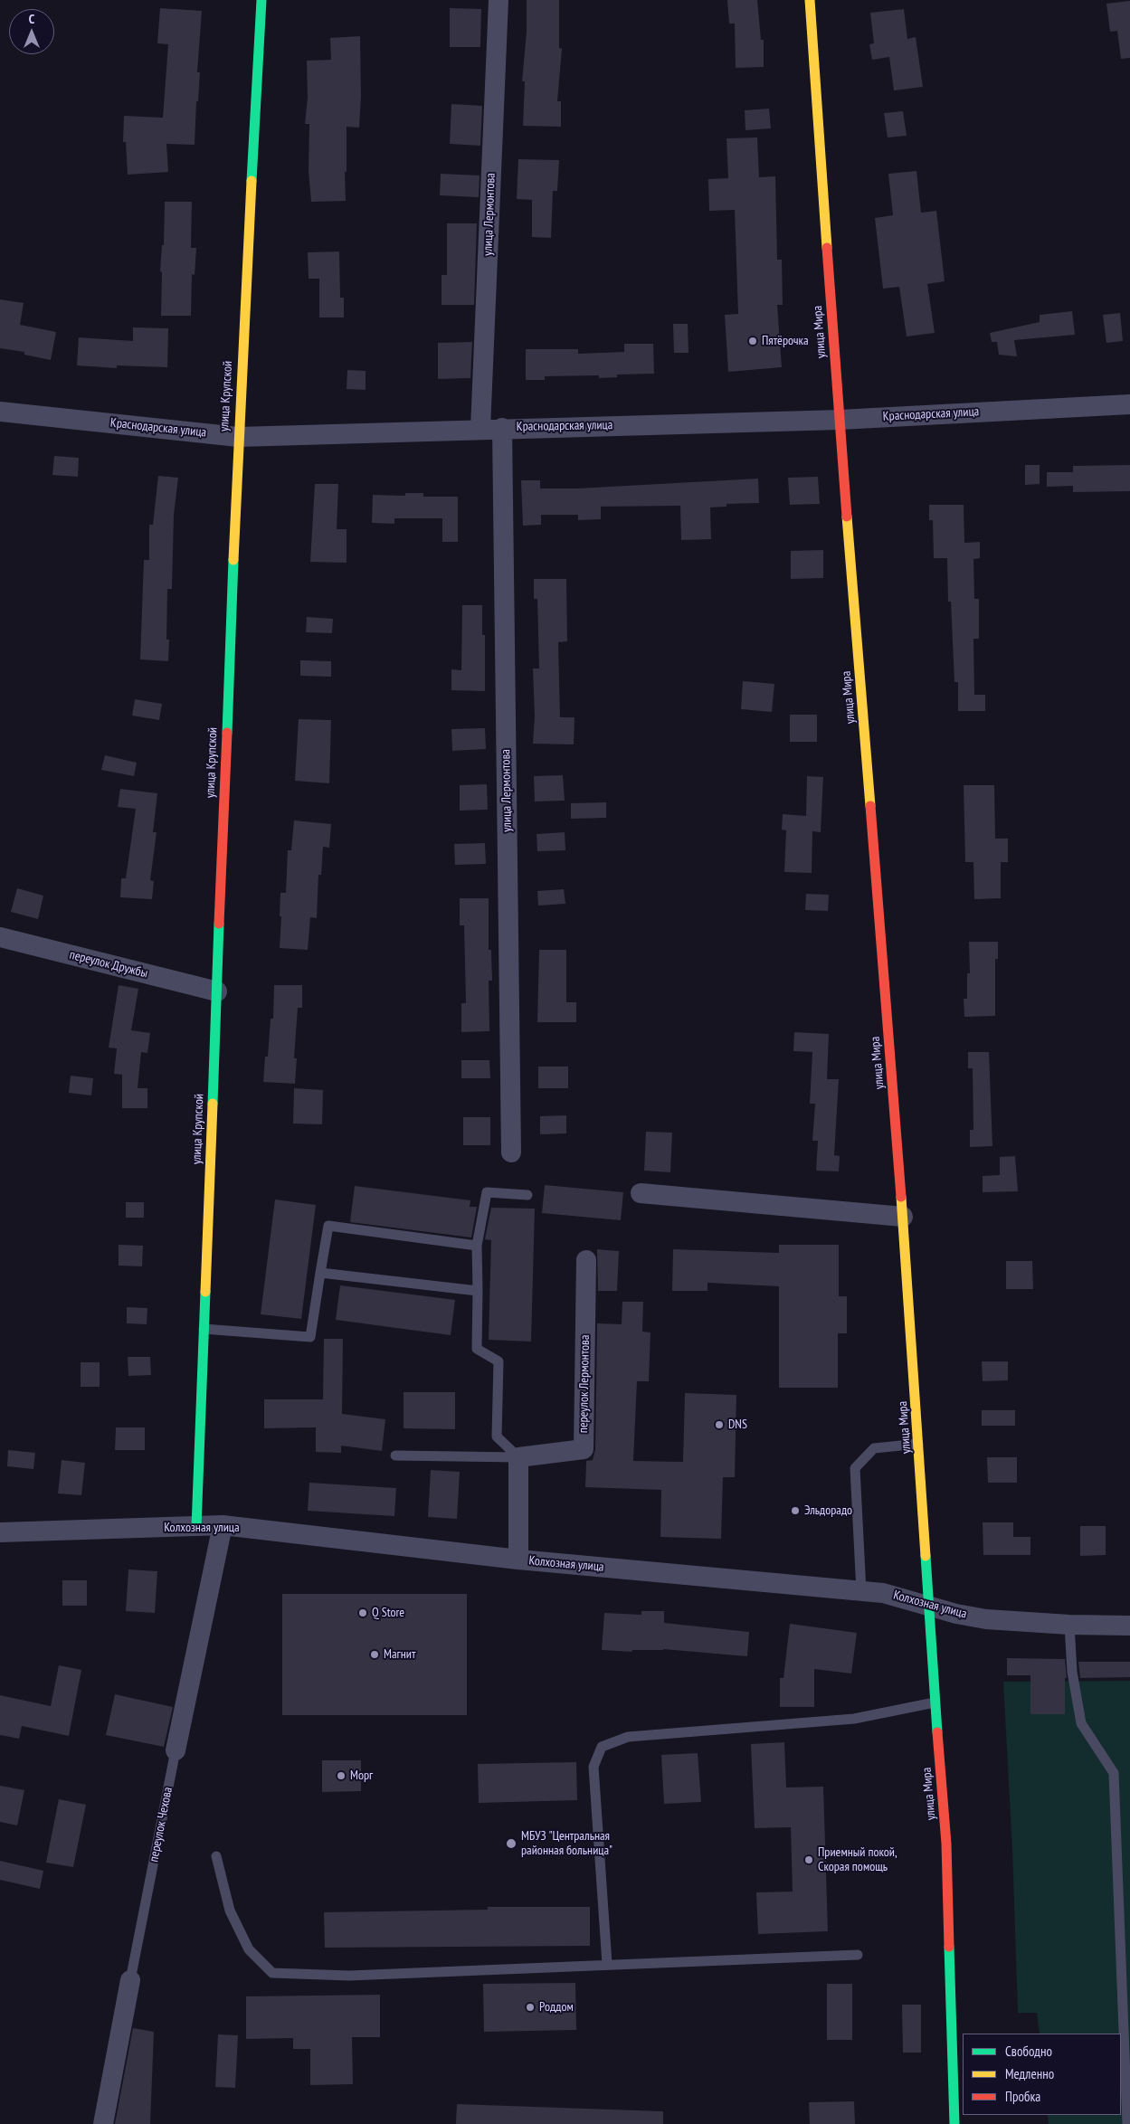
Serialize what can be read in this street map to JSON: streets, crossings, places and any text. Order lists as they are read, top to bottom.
{
  "streets": {
    "main road": ["улица Мира", "улица Крупской"],
    "street": [
      "улица Лермонтова",
      "Краснодарская улица",
      "переулок Дружбы",
      "переулок Лермонтова",
      "Колхозная улица",
      "переулок Чехова"
    ]
  },
  "crossings": [
    ["улица Лермонтова", "Краснодарская улица"],
    ["улица Мира", "Краснодарская улица"],
    ["улица Мира", "Колхозная улица"],
    ["улица Крупской", "Краснодарская улица"],
    ["улица Крупской", "переулок Дружбы"],
    ["улица Крупской", "Колхозная улица"],
    ["Колхозная улица", "переулок Чехова"]
  ],
  "places": [
    "Пятёрочка",
    "DNS",
    "Эльдорадо",
    "Q Store",
    "Магнит",
    "Морг",
    "МБУЗ \"Центральная районная больница\"",
    "Приемный покой, Скорая помощь",
    "Роддом"
  ],
  "legend": ["Свободно", "Медленно", "Пробка"],
  "north": "top"
}
